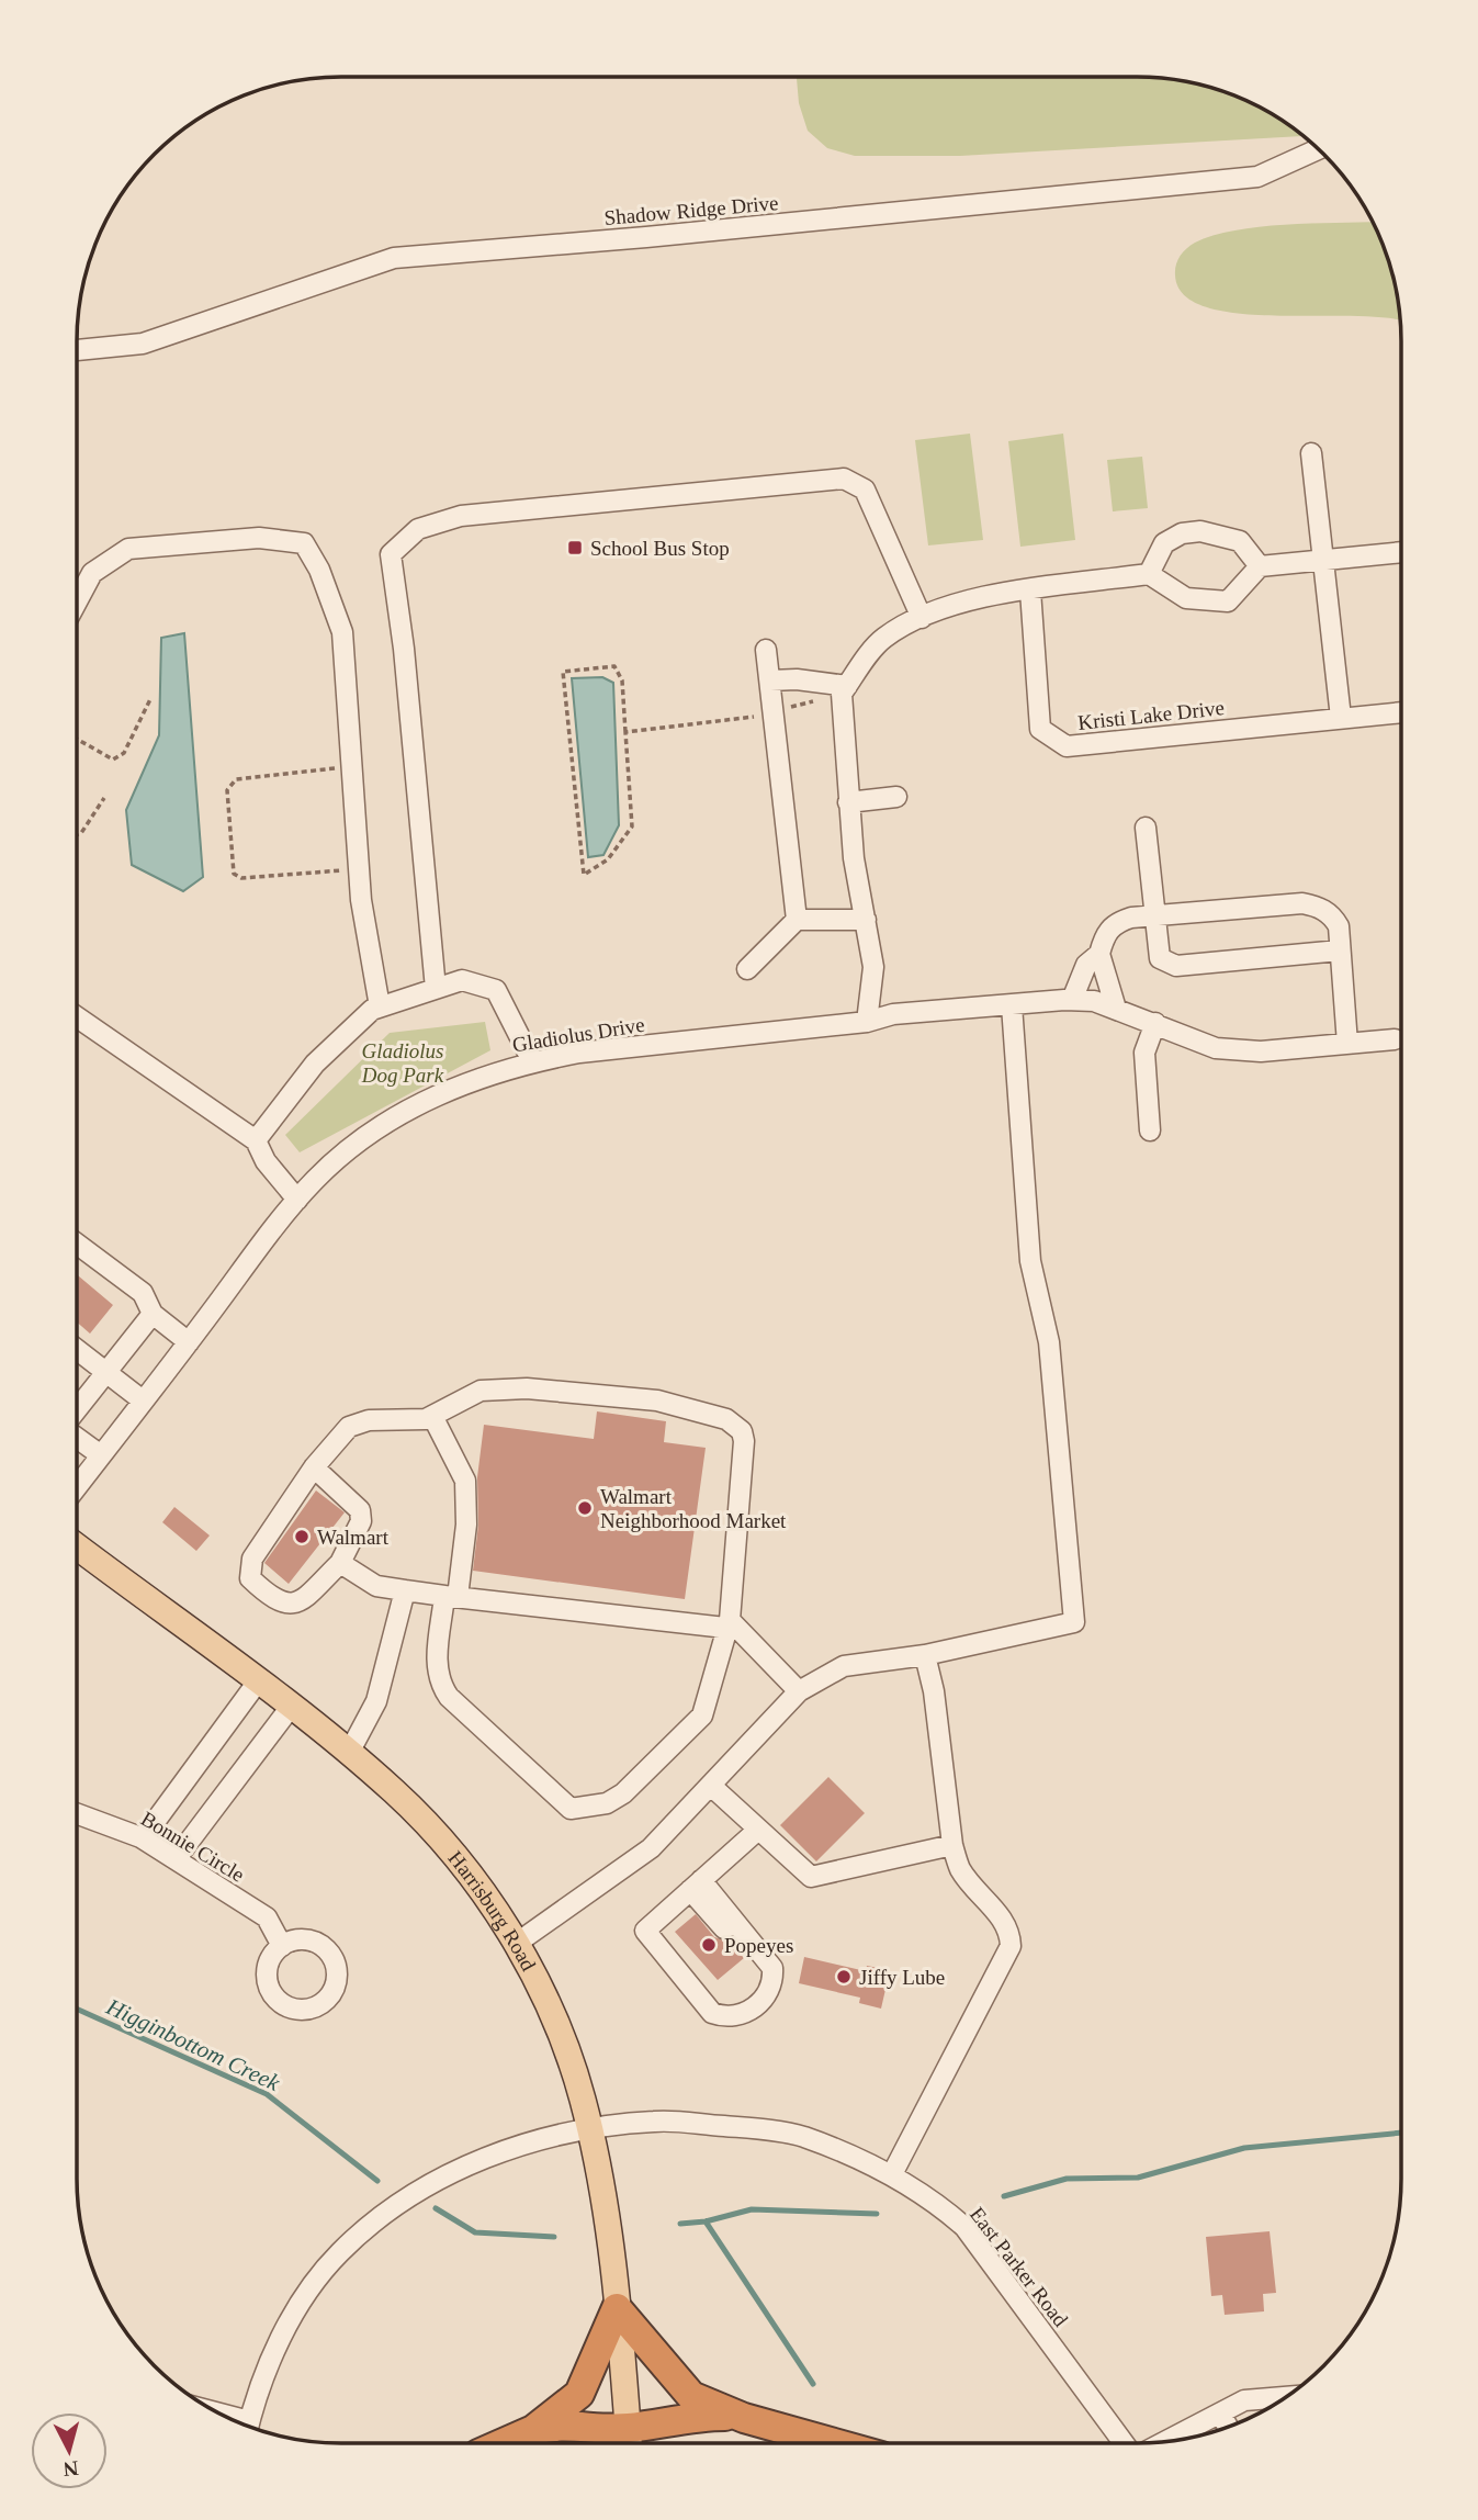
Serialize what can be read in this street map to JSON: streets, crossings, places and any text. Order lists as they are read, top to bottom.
{
  "streets": {
    "main road": ["Harrisburg Road"],
    "street": [
      "Shadow Ridge Drive",
      "Kristi Lake Drive",
      "Gladiolus Drive",
      "Bonnie Circle",
      "East Parker Road"
    ]
  },
  "crossings": [
    ["Harrisburg Road", "East Parker Road"]
  ],
  "water": ["Higginbottom Creek"],
  "parks": ["Gladiolus Dog Park"],
  "places": {
    "transit": ["School Bus Stop"],
    "other": [
      "Walmart Neighborhood Market",
      "Walmart",
      "Popeyes",
      "Jiffy Lube"
    ]
  },
  "north": "bottom"
}
